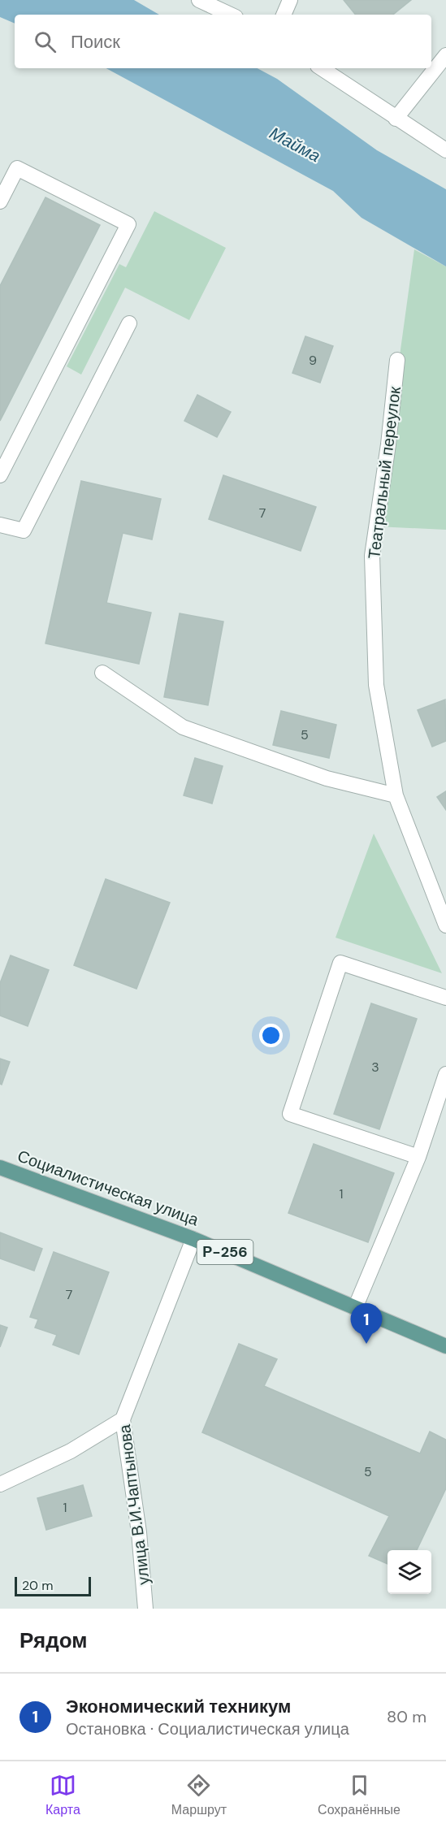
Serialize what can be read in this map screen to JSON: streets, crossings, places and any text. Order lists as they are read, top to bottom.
{
  "streets": {
    "main road": ["Социалистическая улица", "Р-256"],
    "street": ["Театральный переулок", "улица В.И.Чаптынова"]
  },
  "crossings": [
    ["Социалистическая улица", "улица В.И.Чаптынова"]
  ],
  "water": ["Майма"],
  "house_numbers": [
    "9",
    "7",
    "5",
    "3",
    "1",
    "7",
    "5",
    "1"
  ],
  "scale_bar": "20 m",
  "page": {
    "search": "Поиск",
    "pins": "1",
    "scale": "20 m",
    "heading": "Рядом",
    "list": [
      {
        "mark": "1",
        "name": "Экономический техникум",
        "note": "Остановка · Социалистическая улица",
        "value": "80 m"
      }
    ],
    "nav": ["Карта", "Маршрут", "Сохранённые"]
  }
}
